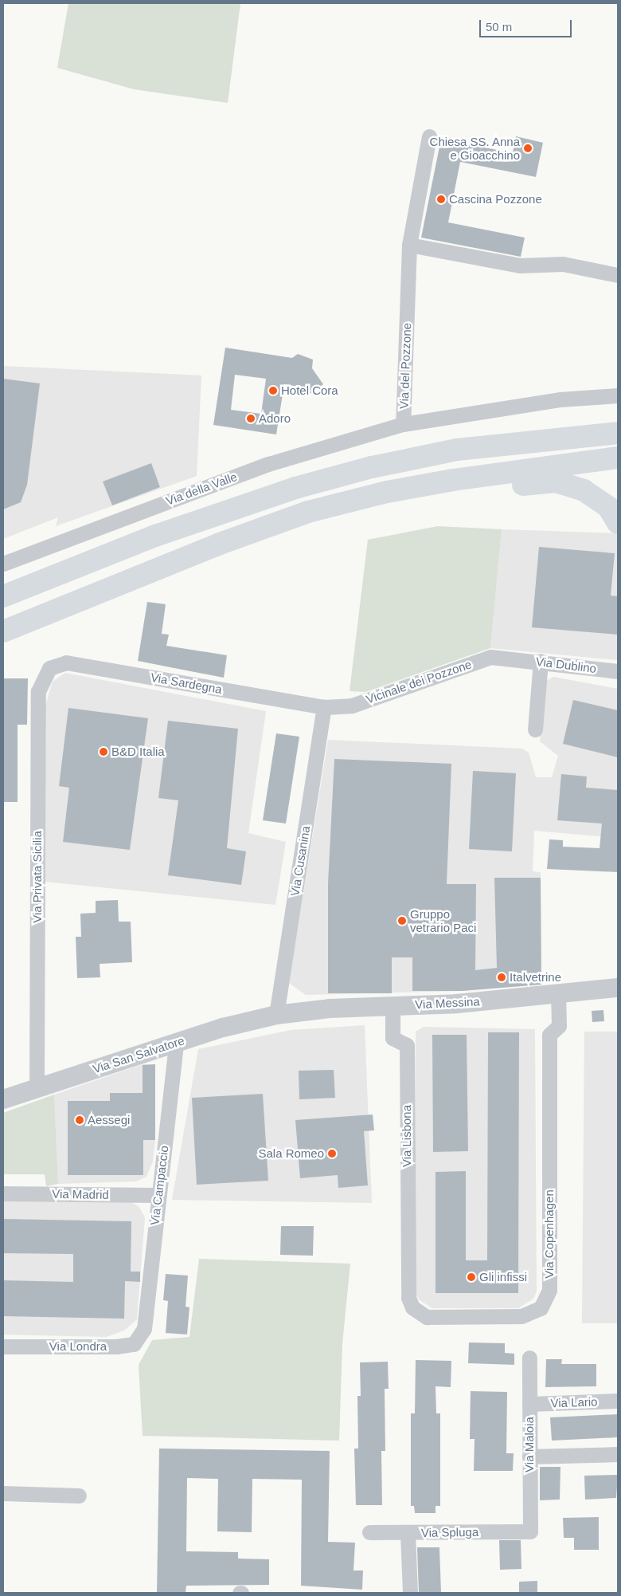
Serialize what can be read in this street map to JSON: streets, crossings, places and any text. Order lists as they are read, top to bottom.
{
  "streets": {
    "street": [
      "Via del Pozzone",
      "Via della Valle",
      "Via Dublino",
      "Vicinale dei Pozzone",
      "Via Sardegna",
      "Via Cusanina",
      "Via Privata Sicilia",
      "Via Messina",
      "Via San Salvatore",
      "Via Lisbona",
      "Via Campaccio",
      "Via Madrid",
      "Via Copenhagen",
      "Via Londra",
      "Via Lario",
      "Via Maloia",
      "Via Spluga"
    ]
  },
  "crossings": [
    ["Via del Pozzone", "Via della Valle"],
    ["Via Dublino", "Vicinale dei Pozzone"],
    ["Vicinale dei Pozzone", "Via Sardegna"],
    ["Vicinale dei Pozzone", "Via Cusanina"],
    ["Via Sardegna", "Via Cusanina"],
    ["Via Sardegna", "Via Privata Sicilia"],
    ["Via Cusanina", "Via Messina"],
    ["Via Cusanina", "Via San Salvatore"],
    ["Via Privata Sicilia", "Via San Salvatore"],
    ["Via Messina", "Via San Salvatore"],
    ["Via Messina", "Via Lisbona"],
    ["Via Messina", "Via Copenhagen"],
    ["Via San Salvatore", "Via Campaccio"],
    ["Via Lisbona", "Via Copenhagen"],
    ["Via Campaccio", "Via Madrid"],
    ["Via Campaccio", "Via Londra"],
    ["Via Lario", "Via Maloia"],
    ["Via Maloia", "Via Spluga"]
  ],
  "places": [
    "Chiesa SS. Anna e Gioacchino",
    "Cascina Pozzone",
    "Hotel Cora",
    "Adoro",
    "B&D Italia",
    "Gruppo vetrario Paci",
    "Italvetrine",
    "Aessegi",
    "Sala Romeo",
    "Gli infissi"
  ],
  "scale_bar": "50 m"
}
